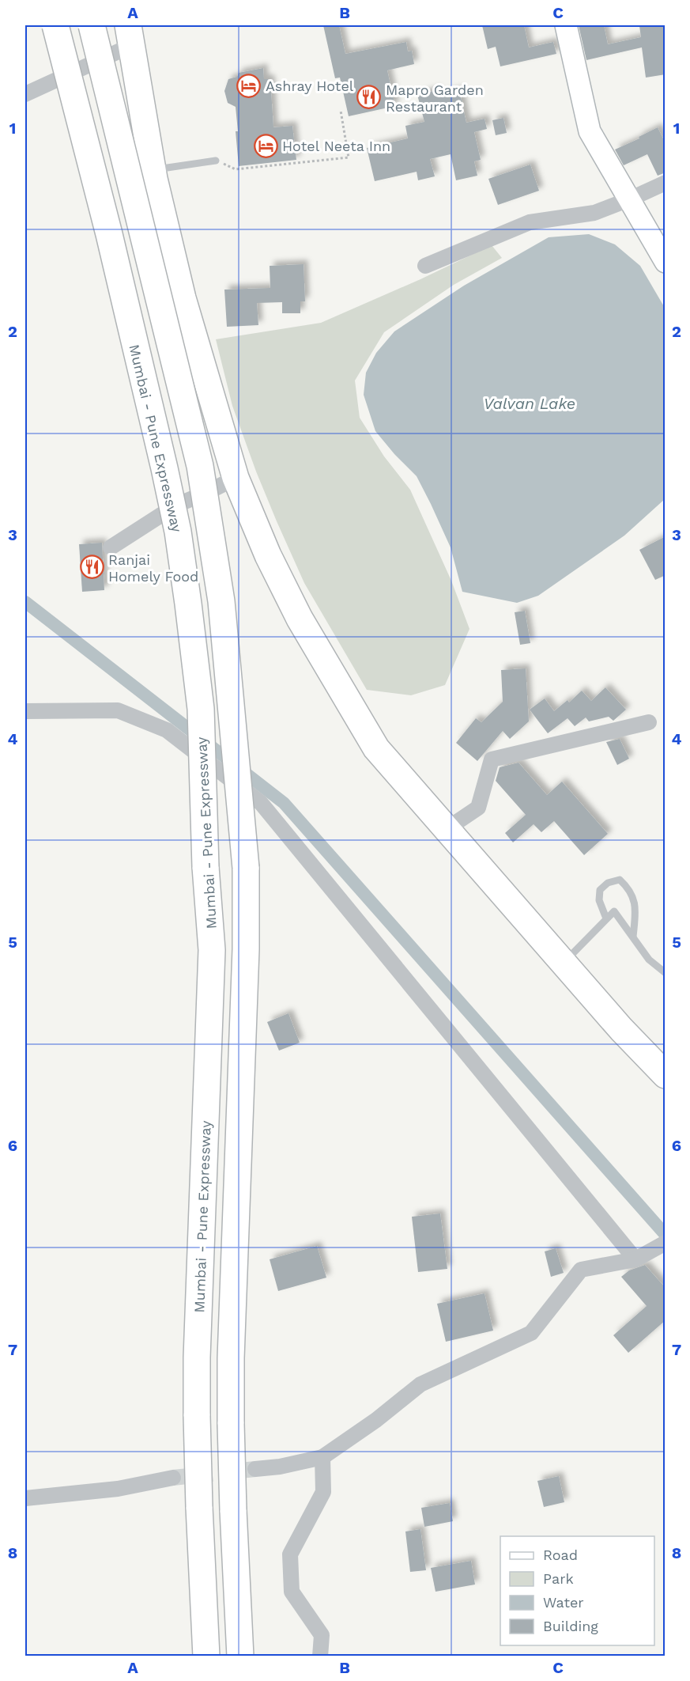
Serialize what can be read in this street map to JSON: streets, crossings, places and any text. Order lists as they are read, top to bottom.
{
  "streets": {
    "highway": ["Mumbai - Pune Expressway"]
  },
  "water": ["Valvan Lake"],
  "places": {
    "hotel": ["Ashray Hotel", "Hotel Neeta Inn"],
    "restaurant": ["Mapro Garden Restaurant", "Ranjai Homely Food"]
  },
  "legend": [
    "Road",
    "Park",
    "Water",
    "Building"
  ],
  "grid": {
    "columns": ["A", "B", "C"],
    "rows": [
      "1",
      "2",
      "3",
      "4",
      "5",
      "6",
      "7",
      "8"
    ]
  }
}
